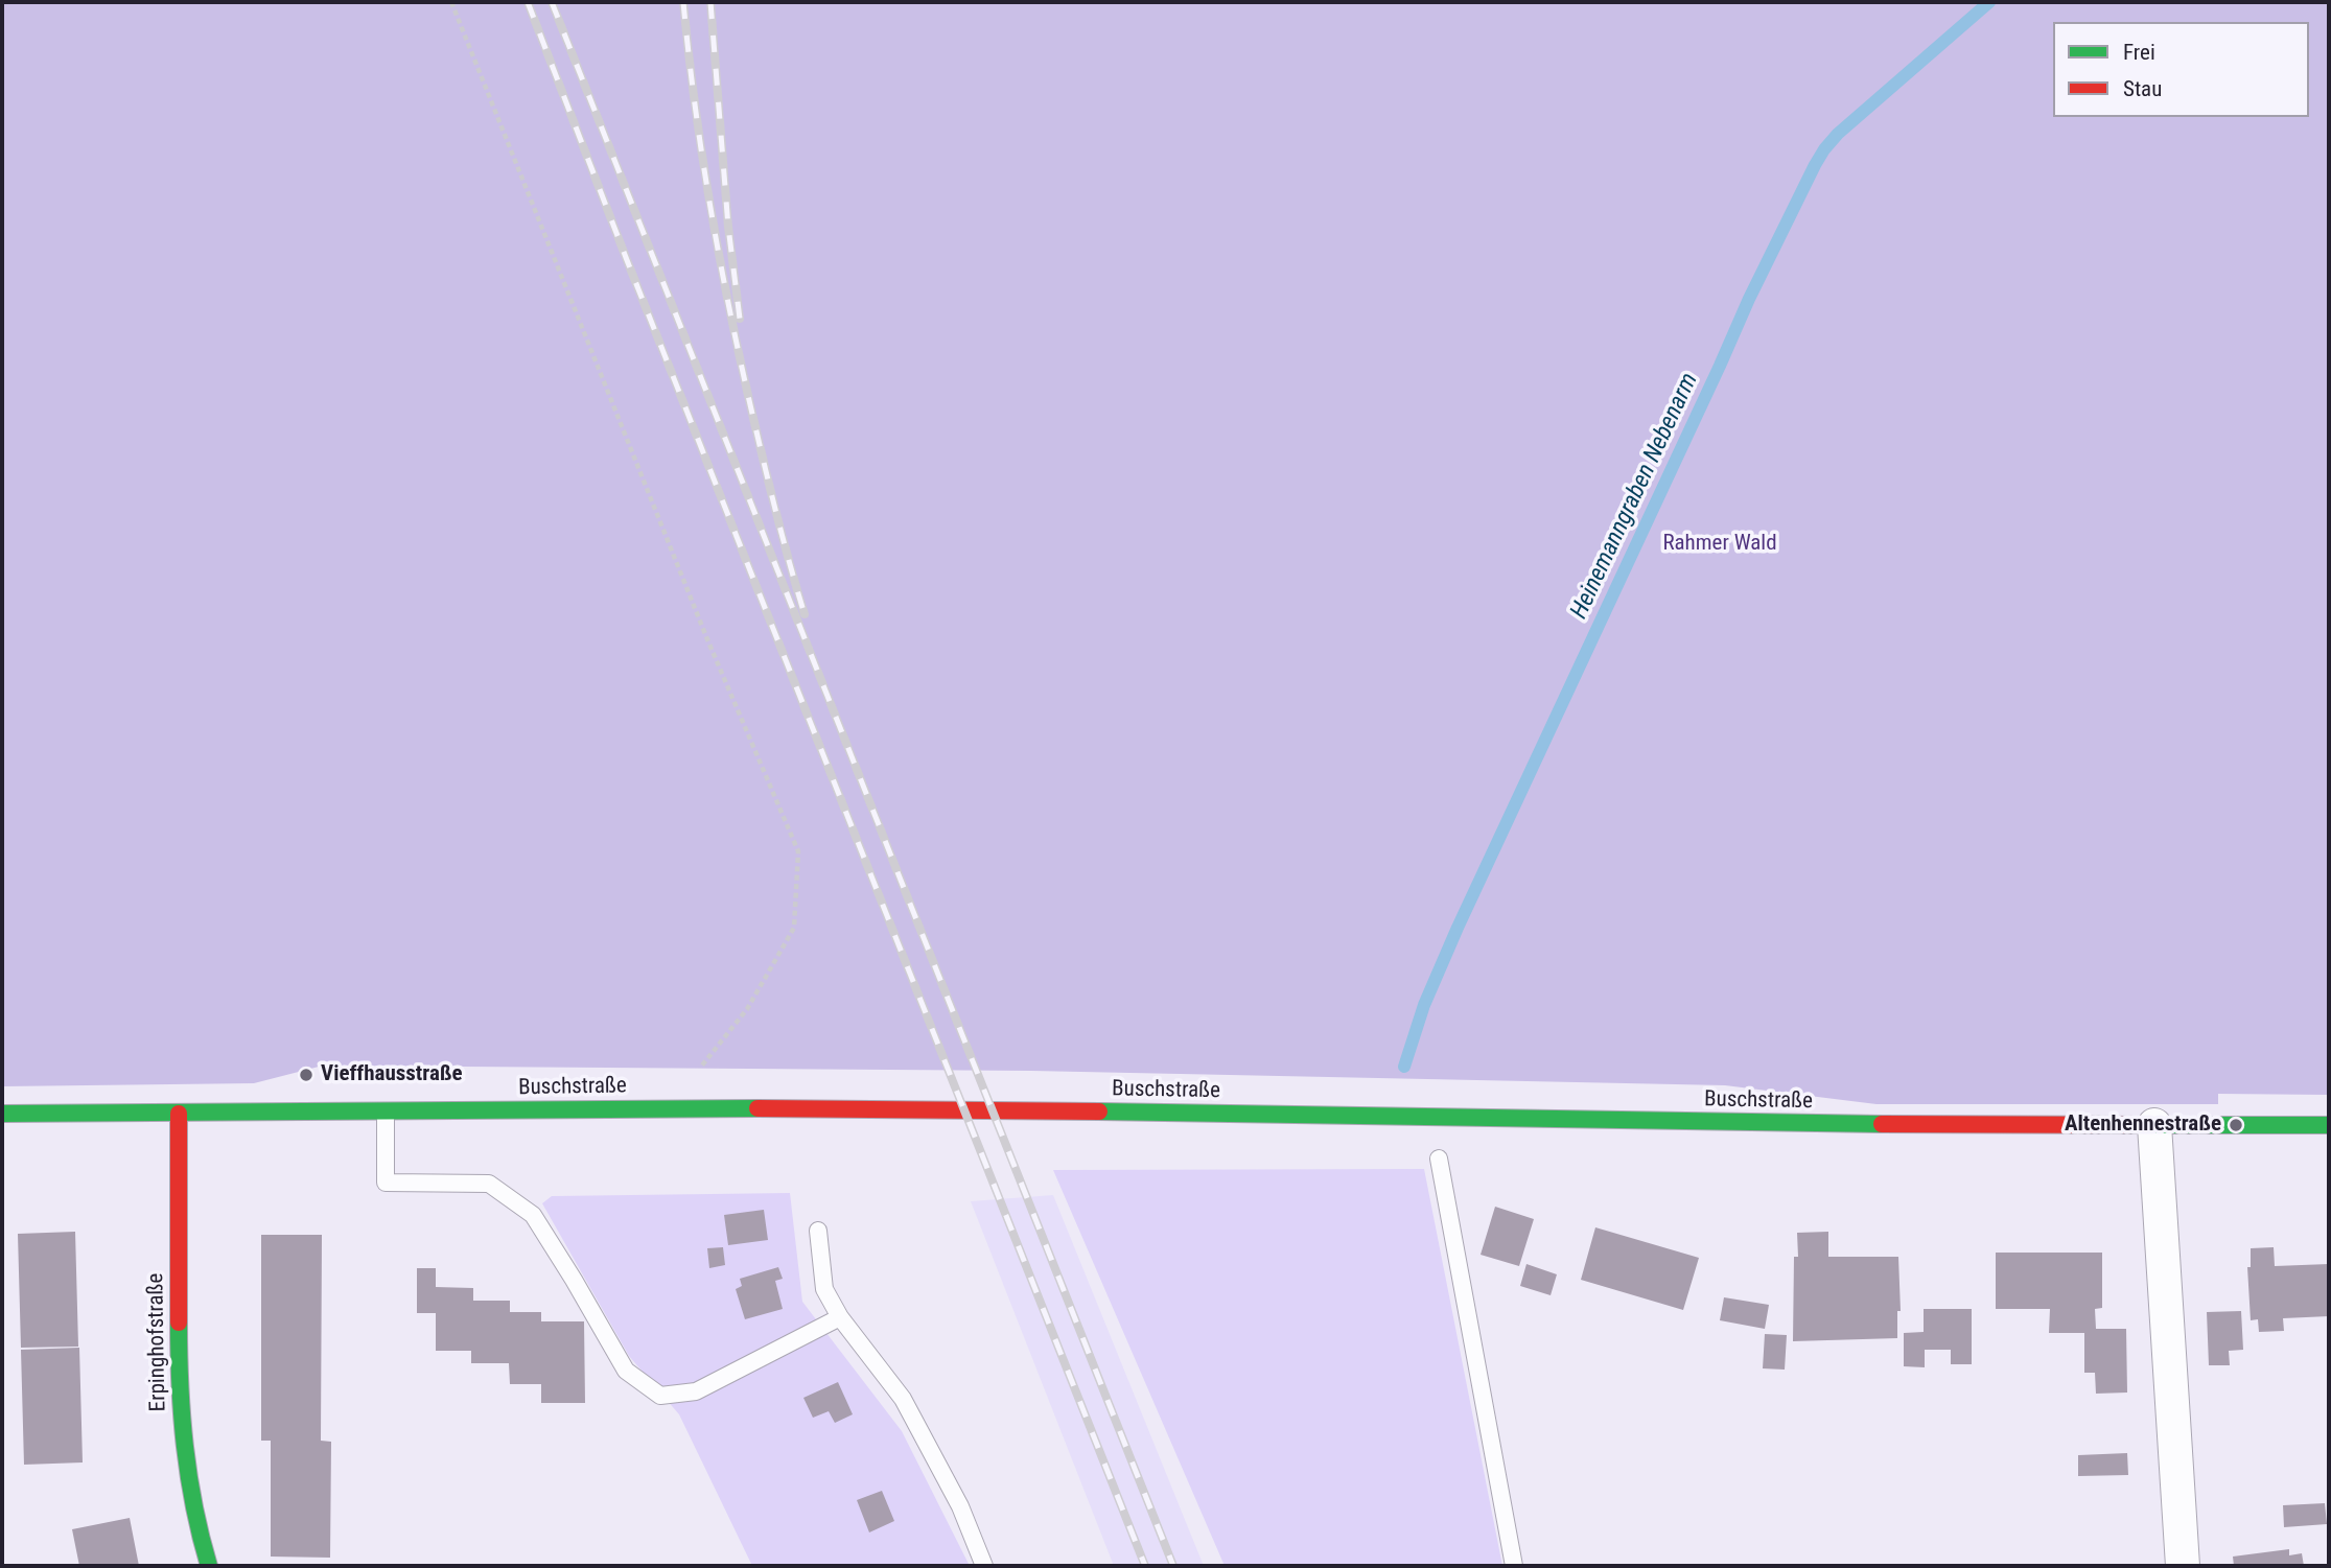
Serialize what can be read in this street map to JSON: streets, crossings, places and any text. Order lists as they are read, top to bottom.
{
  "streets": {
    "street": ["Buschstraße", "Erpinghofstraße"]
  },
  "crossings": [
    ["Buschstraße", "Erpinghofstraße"]
  ],
  "water": ["Heinemanngraben Nebenarm"],
  "parks": ["Rahmer Wald"],
  "places": ["Vieffhausstraße", "Altenhennestraße"],
  "legend": ["Frei", "Stau"]
}
